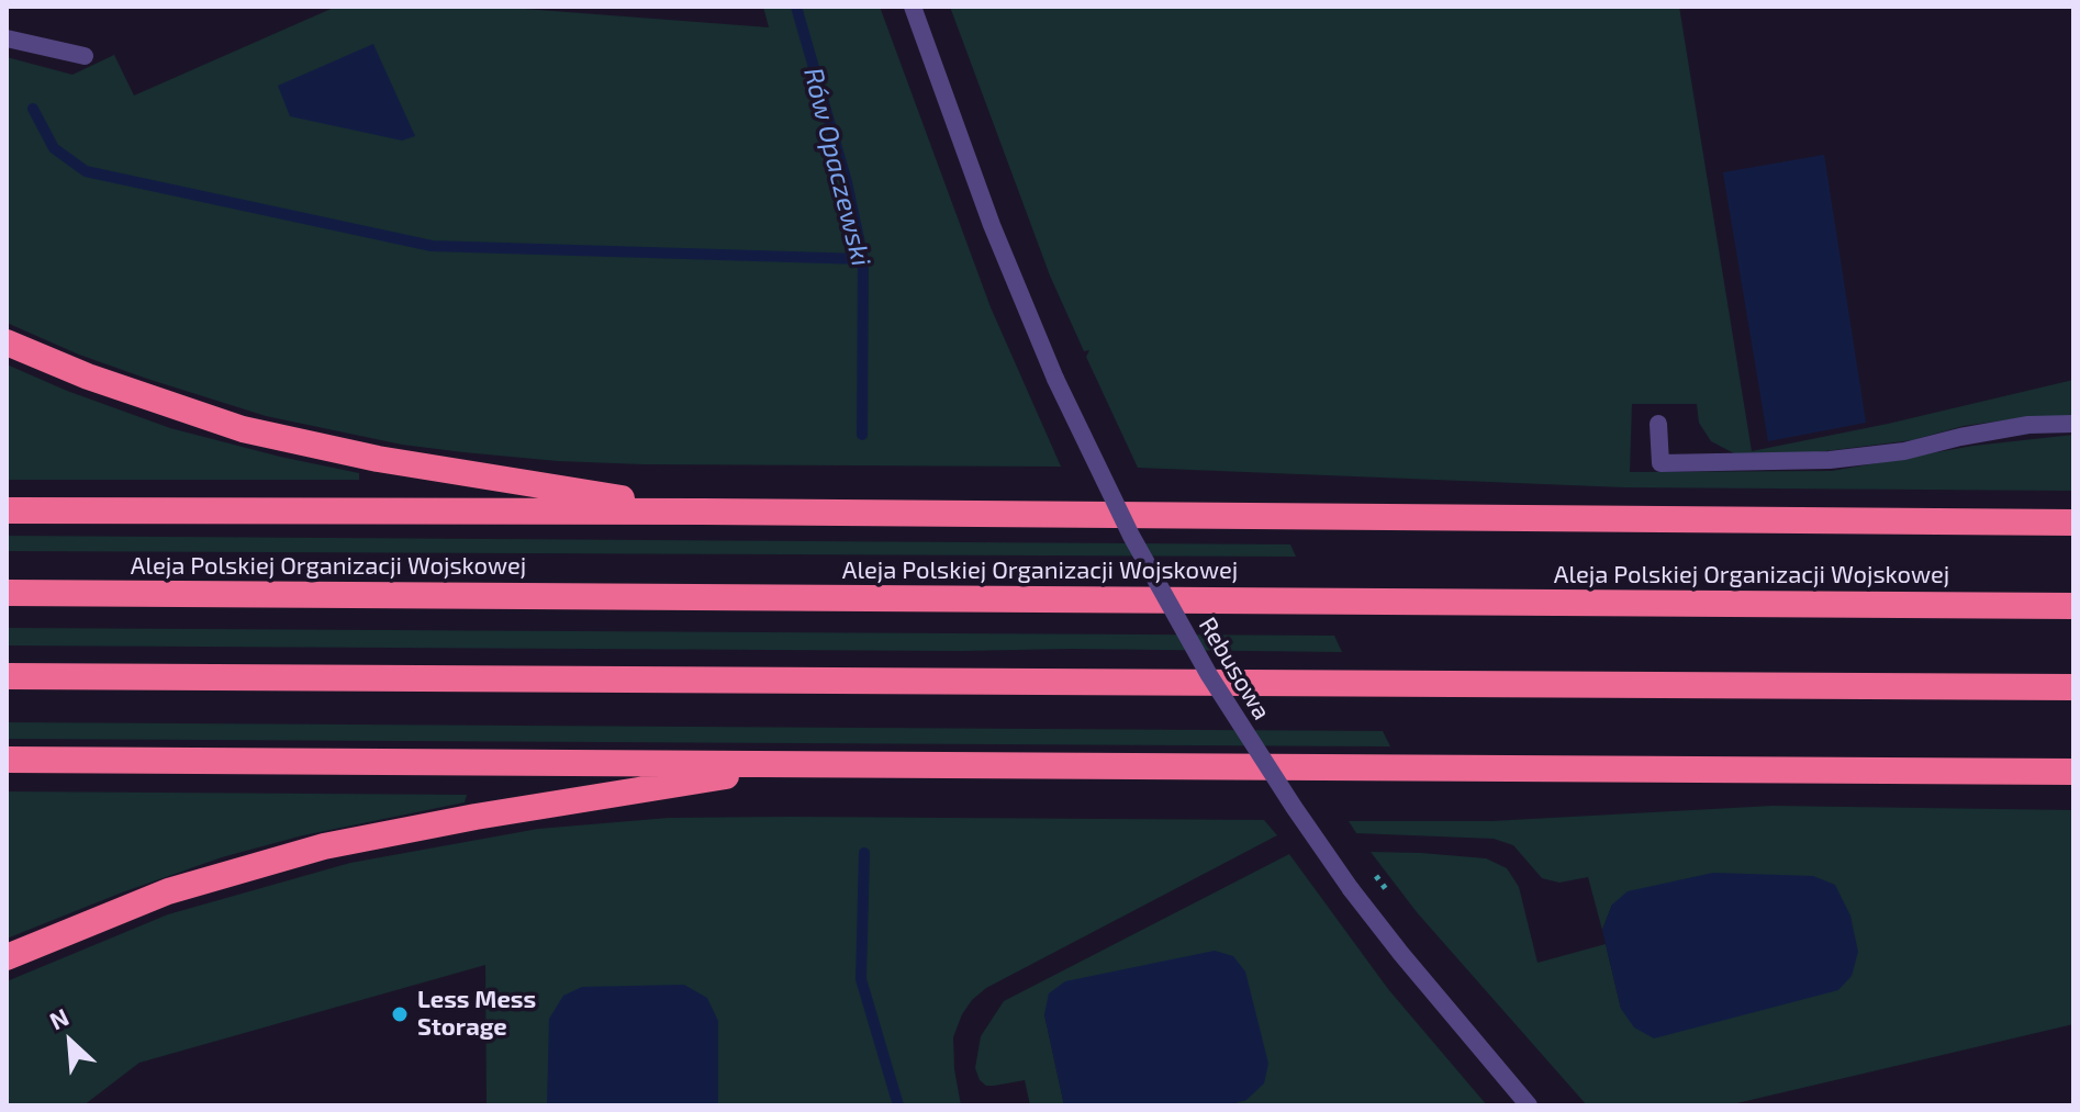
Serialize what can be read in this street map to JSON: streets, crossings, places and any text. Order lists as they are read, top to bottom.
{
  "streets": {
    "highway": ["Aleja Polskiej Organizacji Wojskowej"],
    "street": ["Rebusowa"]
  },
  "water": ["Rów Opaczewski"],
  "places": ["Less Mess Storage"],
  "north": "top left"
}
